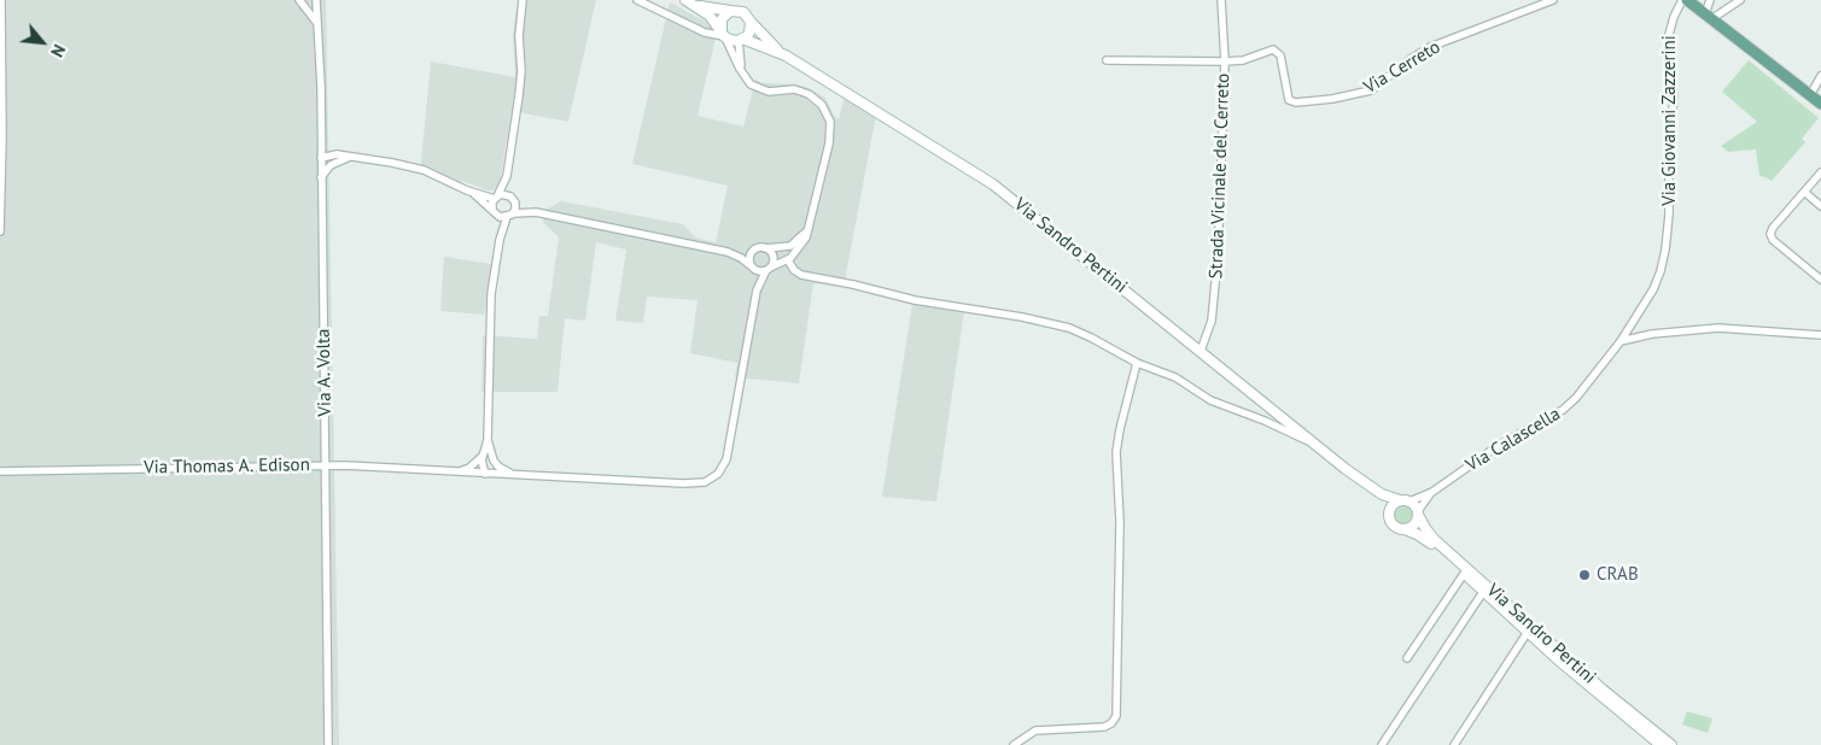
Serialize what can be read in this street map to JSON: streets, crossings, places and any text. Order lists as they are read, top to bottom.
{
  "streets": {
    "main road": ["Via Sandro Pertini"],
    "street": [
      "Via Cerreto",
      "Via Giovanni Zazzerini",
      "Strada Vicinale del Cerreto",
      "Via A. Volta",
      "Via Calascella",
      "Via Thomas A. Edison"
    ]
  },
  "crossings": [
    ["Via Cerreto", "Strada Vicinale del Cerreto"],
    ["Via Giovanni Zazzerini", "Via Calascella"],
    ["Strada Vicinale del Cerreto", "Via Sandro Pertini"],
    ["Via Sandro Pertini", "Via Calascella"],
    ["Via A. Volta", "Via Thomas A. Edison"]
  ],
  "places": ["CRAB"],
  "north": "bottom right"
}
